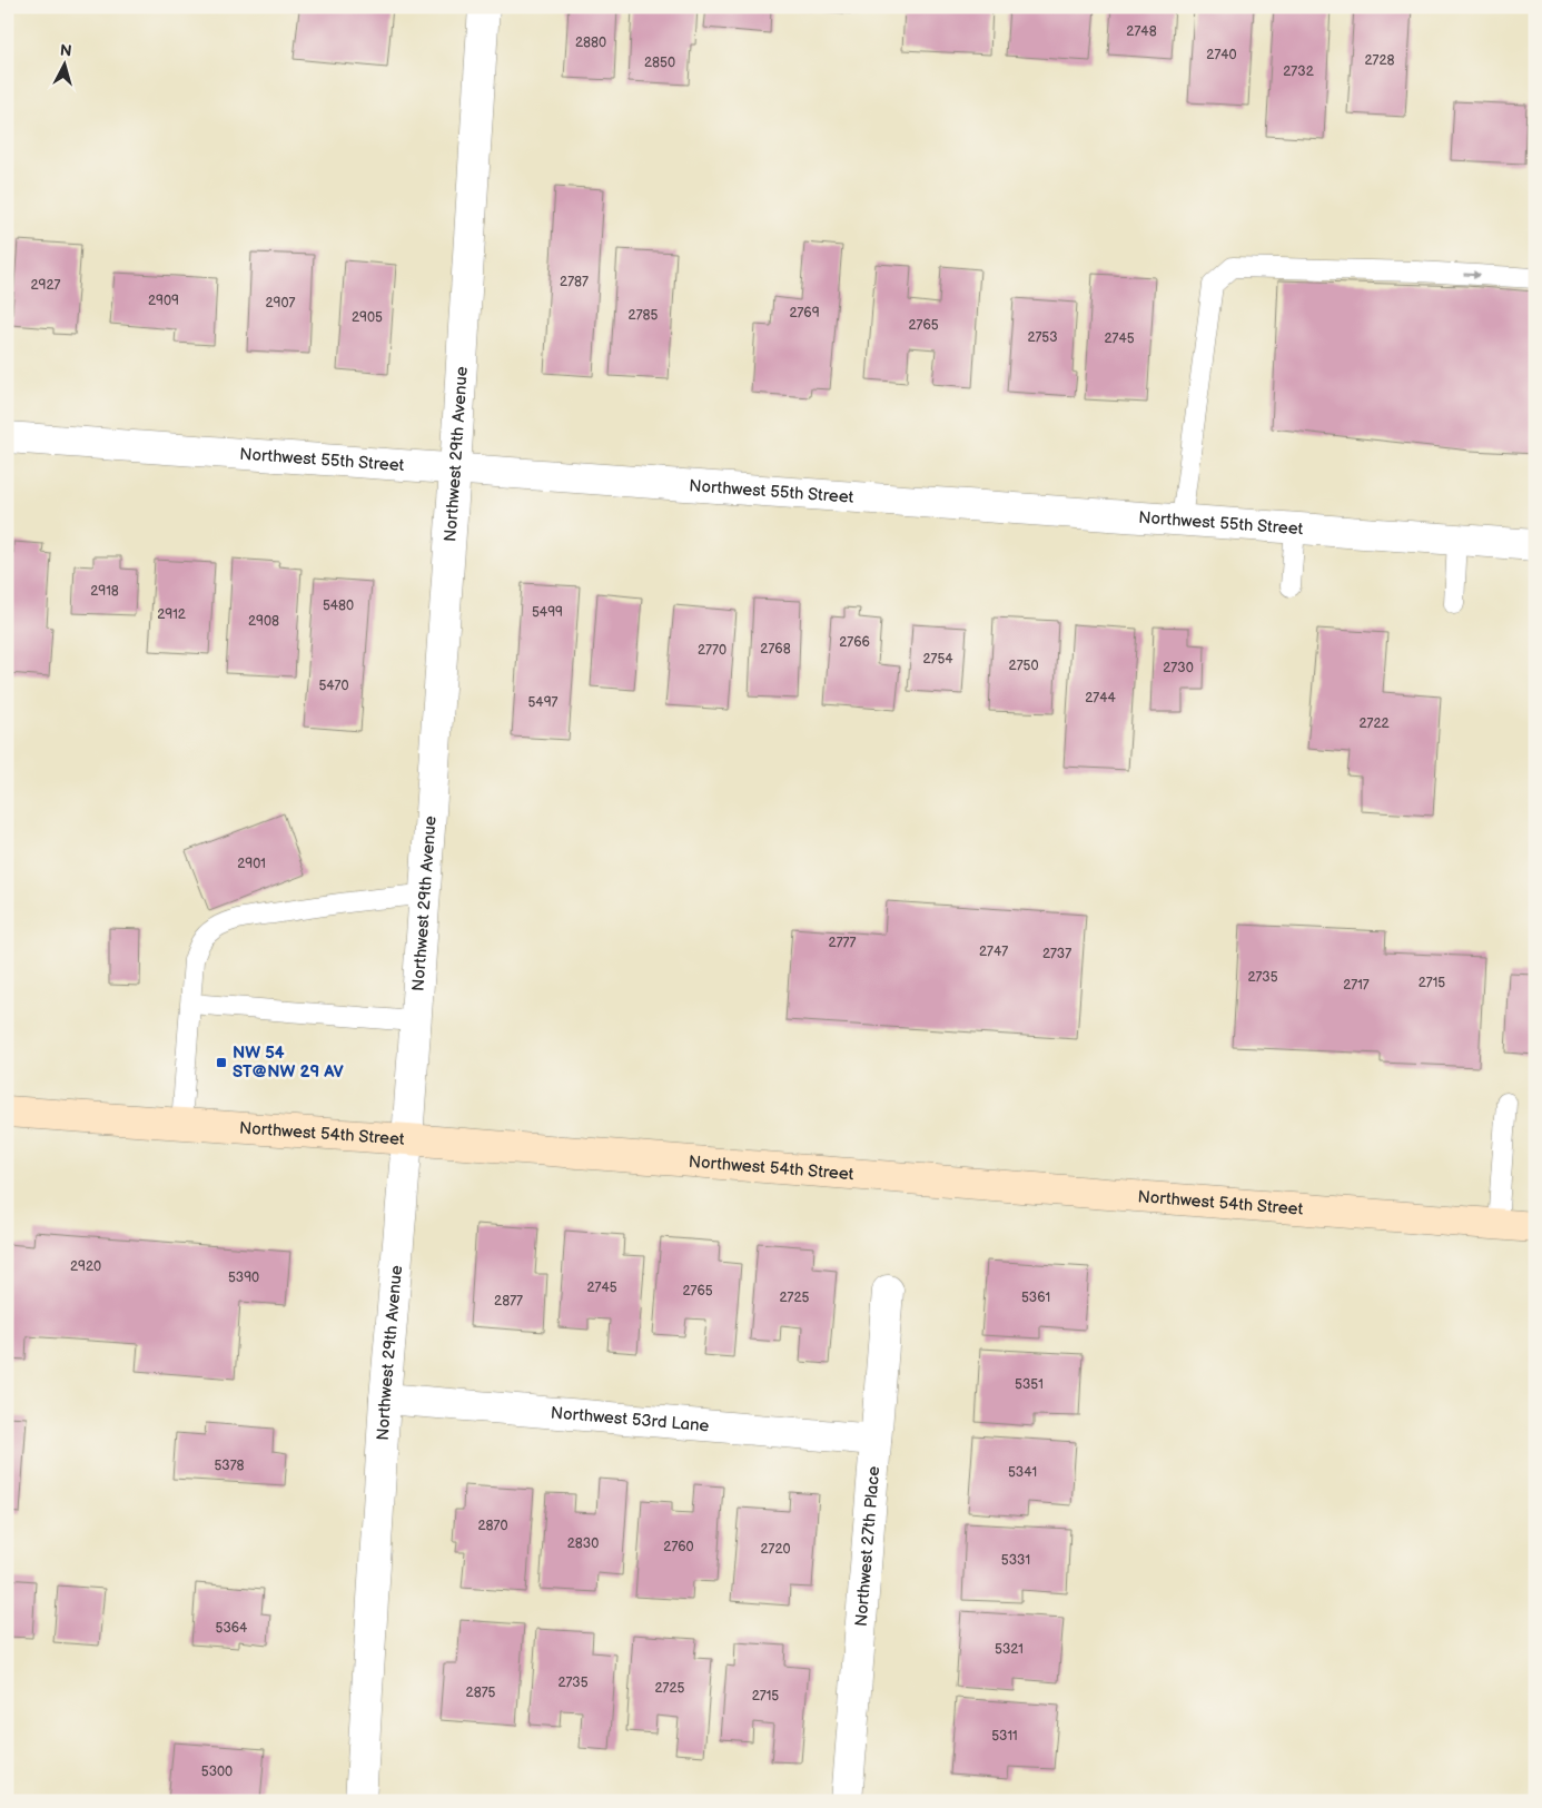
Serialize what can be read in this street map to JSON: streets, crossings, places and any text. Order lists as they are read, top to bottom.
{
  "streets": {
    "main road": ["Northwest 54th Street"],
    "street": [
      "Northwest 29th Avenue",
      "Northwest 55th Street",
      "Northwest 53rd Lane",
      "Northwest 27th Place"
    ]
  },
  "crossings": [
    ["Northwest 29th Avenue", "Northwest 55th Street"],
    ["Northwest 29th Avenue", "Northwest 54th Street"],
    ["Northwest 29th Avenue", "Northwest 53rd Lane"],
    ["Northwest 53rd Lane", "Northwest 27th Place"]
  ],
  "places": {
    "transit": ["NW 54 ST@NW 29 AV"]
  },
  "house_numbers": [
    "2748",
    "2880",
    "2740",
    "2728",
    "2850",
    "2732",
    "2787",
    "2927",
    "2909",
    "2907",
    "2769",
    "2785",
    "2905",
    "2765",
    "2753",
    "2745",
    "2918",
    "5480",
    "5499",
    "2912",
    "2908",
    "2766",
    "2768",
    "2770",
    "2754",
    "2750",
    "2730",
    "5470",
    "2744",
    "5497",
    "2722",
    "2901",
    "2777",
    "2747",
    "2737",
    "2735",
    "2715",
    "2717",
    "2920",
    "5390",
    "2745",
    "2765",
    "2725",
    "5361",
    "2877",
    "5351",
    "5378",
    "5341",
    "2870",
    "2830",
    "2760",
    "2720",
    "5331",
    "5364",
    "5321",
    "2735",
    "2725",
    "2875",
    "2715",
    "5311",
    "5300"
  ],
  "north": "top"
}
